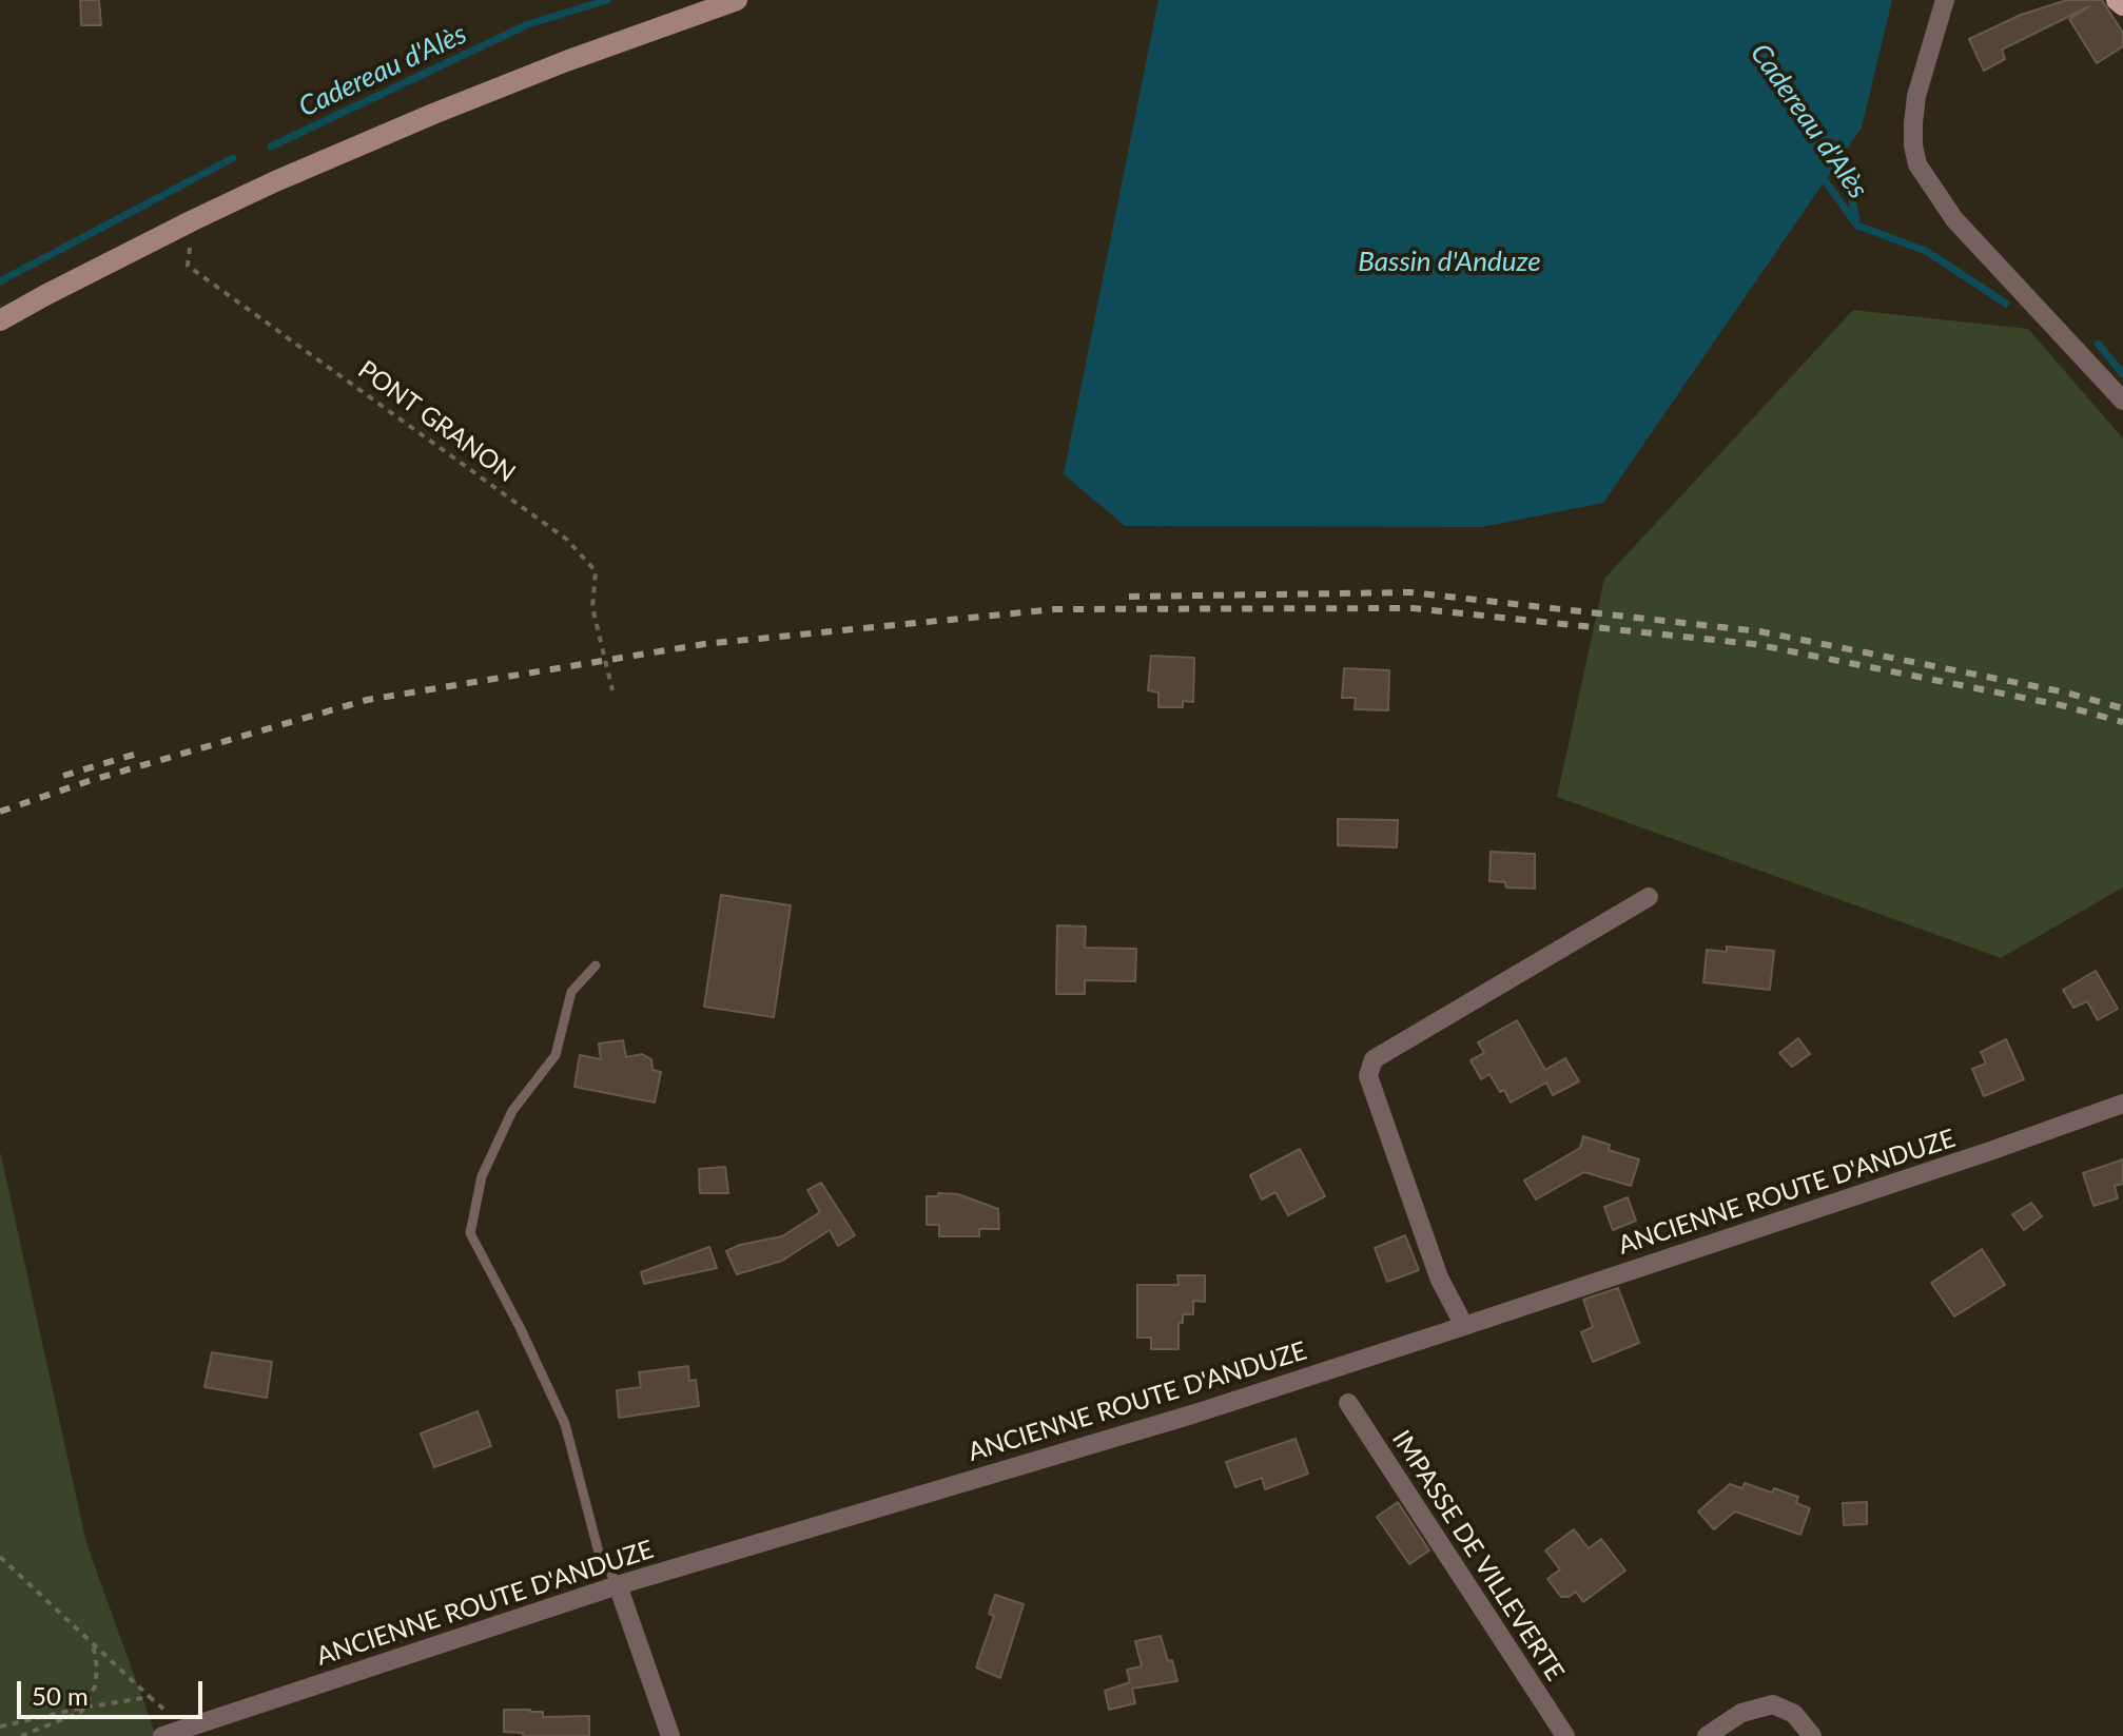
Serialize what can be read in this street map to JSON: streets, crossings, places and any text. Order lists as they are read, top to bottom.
{
  "streets": {
    "street": ["ANCIENNE ROUTE D'ANDUZE", "IMPASSE DE VILLEVERTE"],
    "path": ["PONT GRANON"]
  },
  "water": ["Cadereau d'Alès", "Bassin d'Anduze"],
  "scale_bar": "50 m"
}
